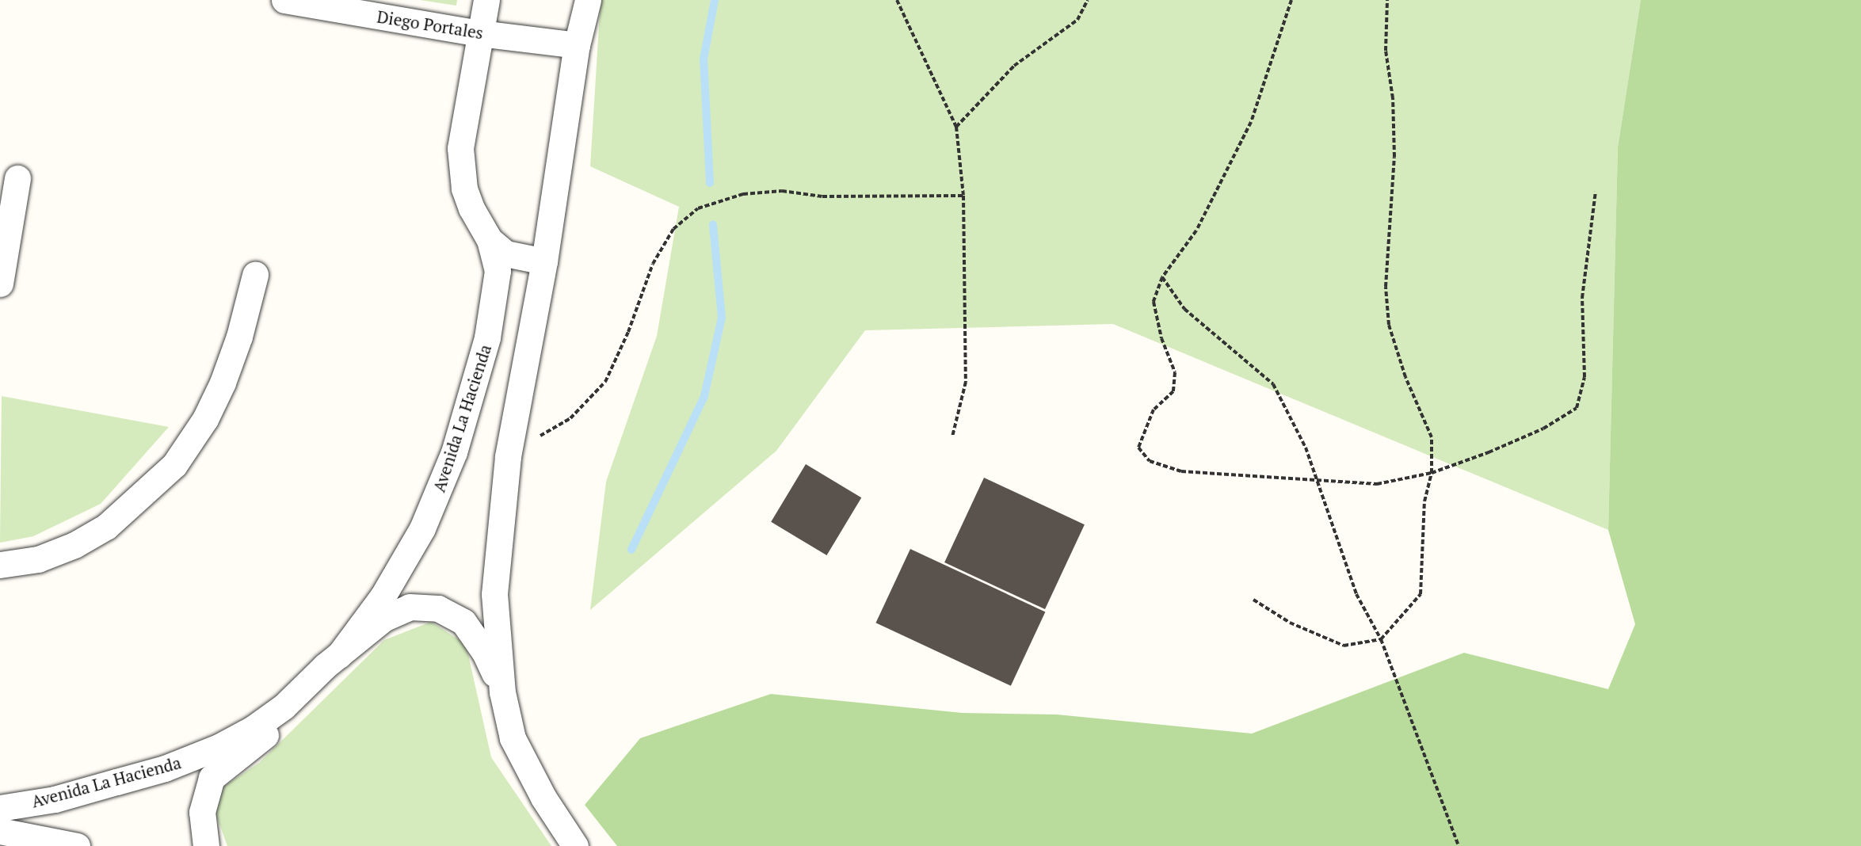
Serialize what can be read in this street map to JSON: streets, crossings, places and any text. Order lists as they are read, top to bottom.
{
  "streets": {
    "street": ["Diego Portales", "Avenida La Hacienda"]
  },
  "crossings": [
    ["Diego Portales", "Avenida La Hacienda"]
  ]
}
